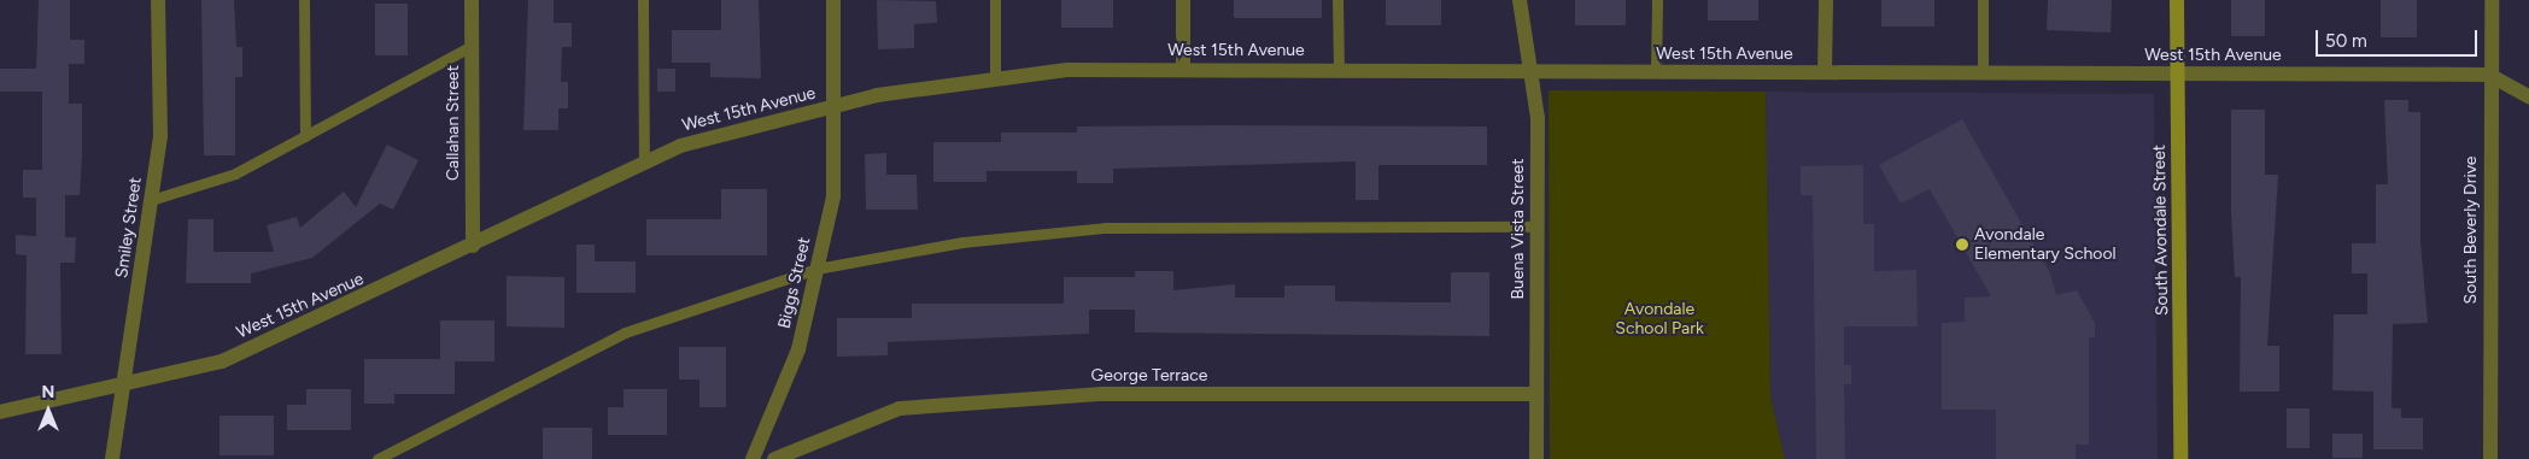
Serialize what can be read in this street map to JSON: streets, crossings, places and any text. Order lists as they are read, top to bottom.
{
  "streets": {
    "main road": ["South Avondale Street"],
    "street": [
      "West 15th Avenue",
      "Callahan Street",
      "Smiley Street",
      "Buena Vista Street",
      "South Beverly Drive",
      "Biggs Street",
      "George Terrace"
    ]
  },
  "crossings": [
    ["West 15th Avenue", "Callahan Street"],
    ["West 15th Avenue", "Smiley Street"],
    ["West 15th Avenue", "Buena Vista Street"],
    ["West 15th Avenue", "South Avondale Street"],
    ["West 15th Avenue", "South Beverly Drive"],
    ["West 15th Avenue", "Biggs Street"],
    ["Buena Vista Street", "George Terrace"]
  ],
  "parks": ["Avondale School Park"],
  "places": ["Avondale Elementary School"],
  "scale_bar": "50 m",
  "north": "top"
}
